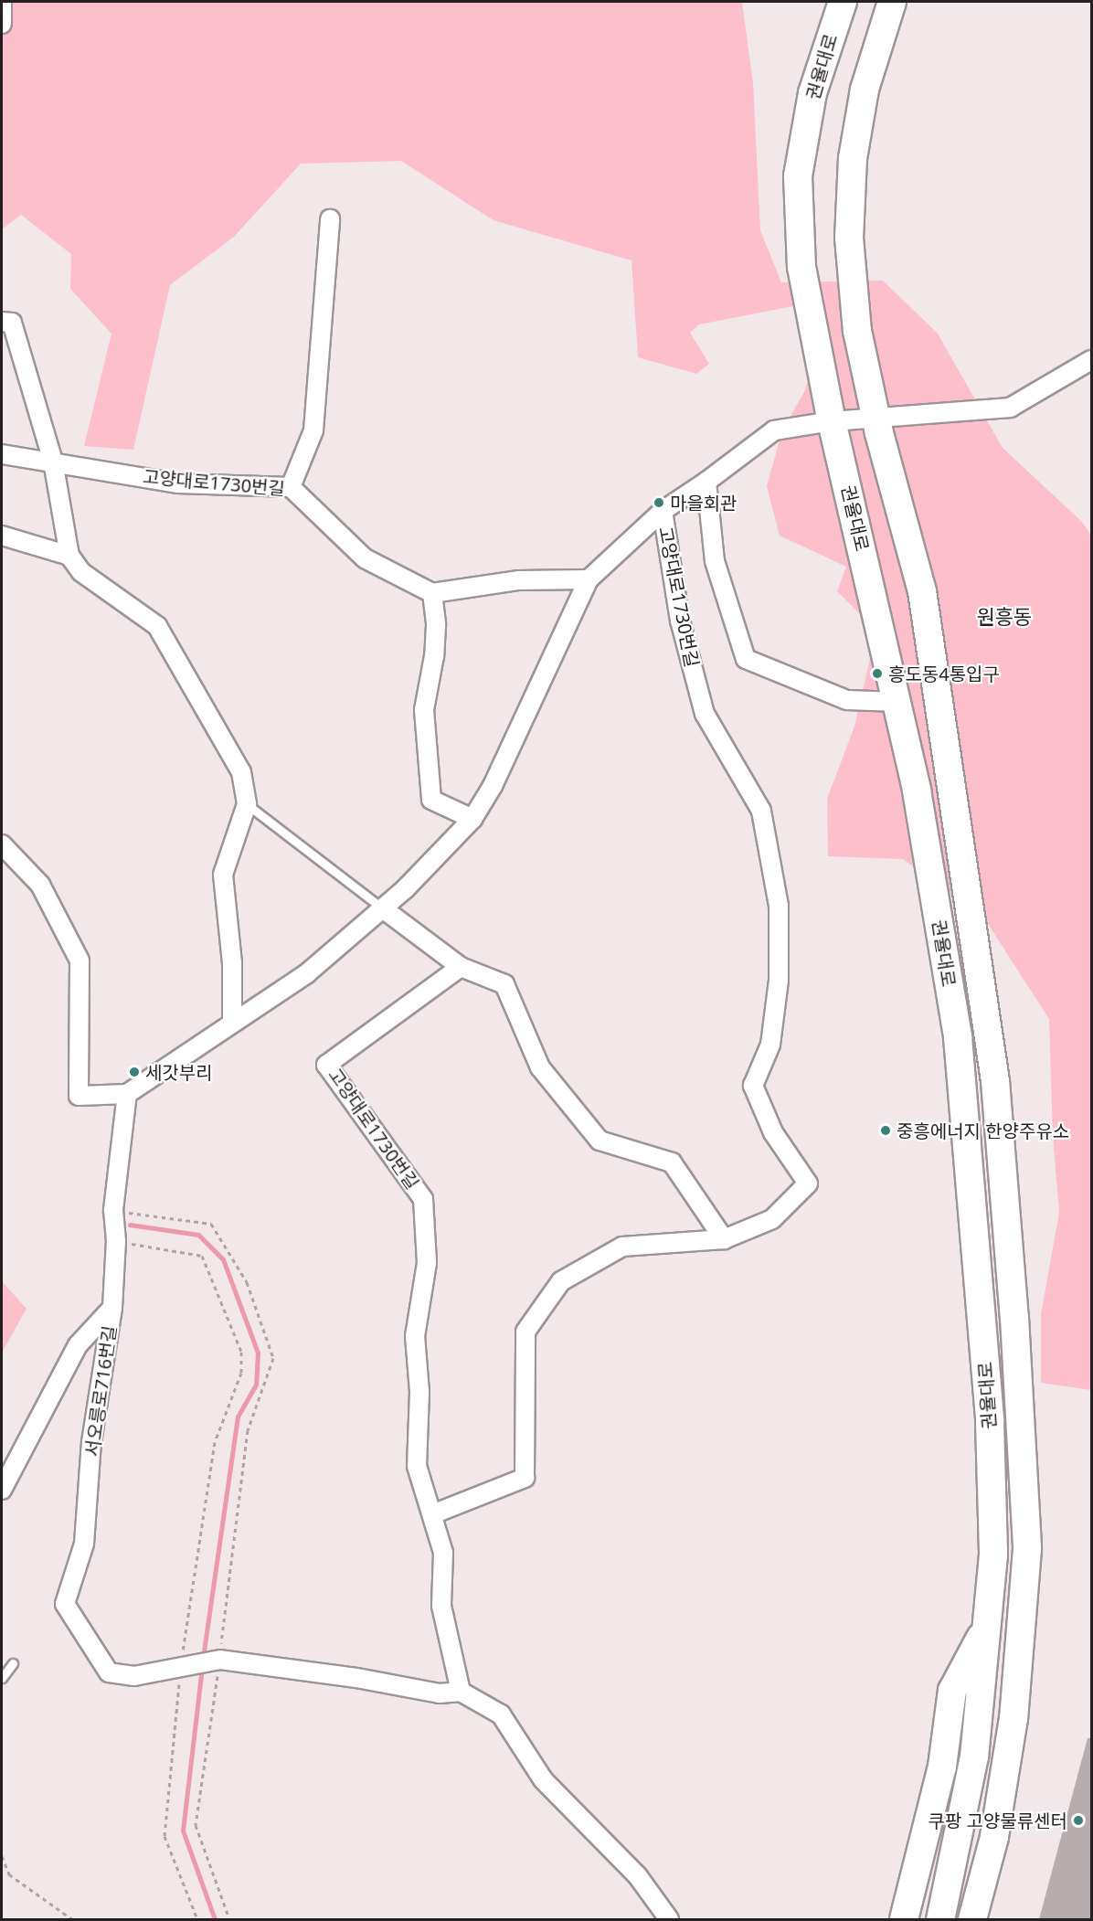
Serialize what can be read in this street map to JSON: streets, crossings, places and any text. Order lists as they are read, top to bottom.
{
  "streets": {
    "main road": ["권율대로"],
    "street": ["고양대로1730번길", "서오릉로716번길"]
  },
  "crossings": [
    ["권율대로", "고양대로1730번길"]
  ],
  "districts": ["원흥동"],
  "places": [
    "마을회관",
    "흥도동4통입구",
    "세갓부리",
    "중흥에너지 한양주유소",
    "쿠팡 고양물류센터"
  ]
}
